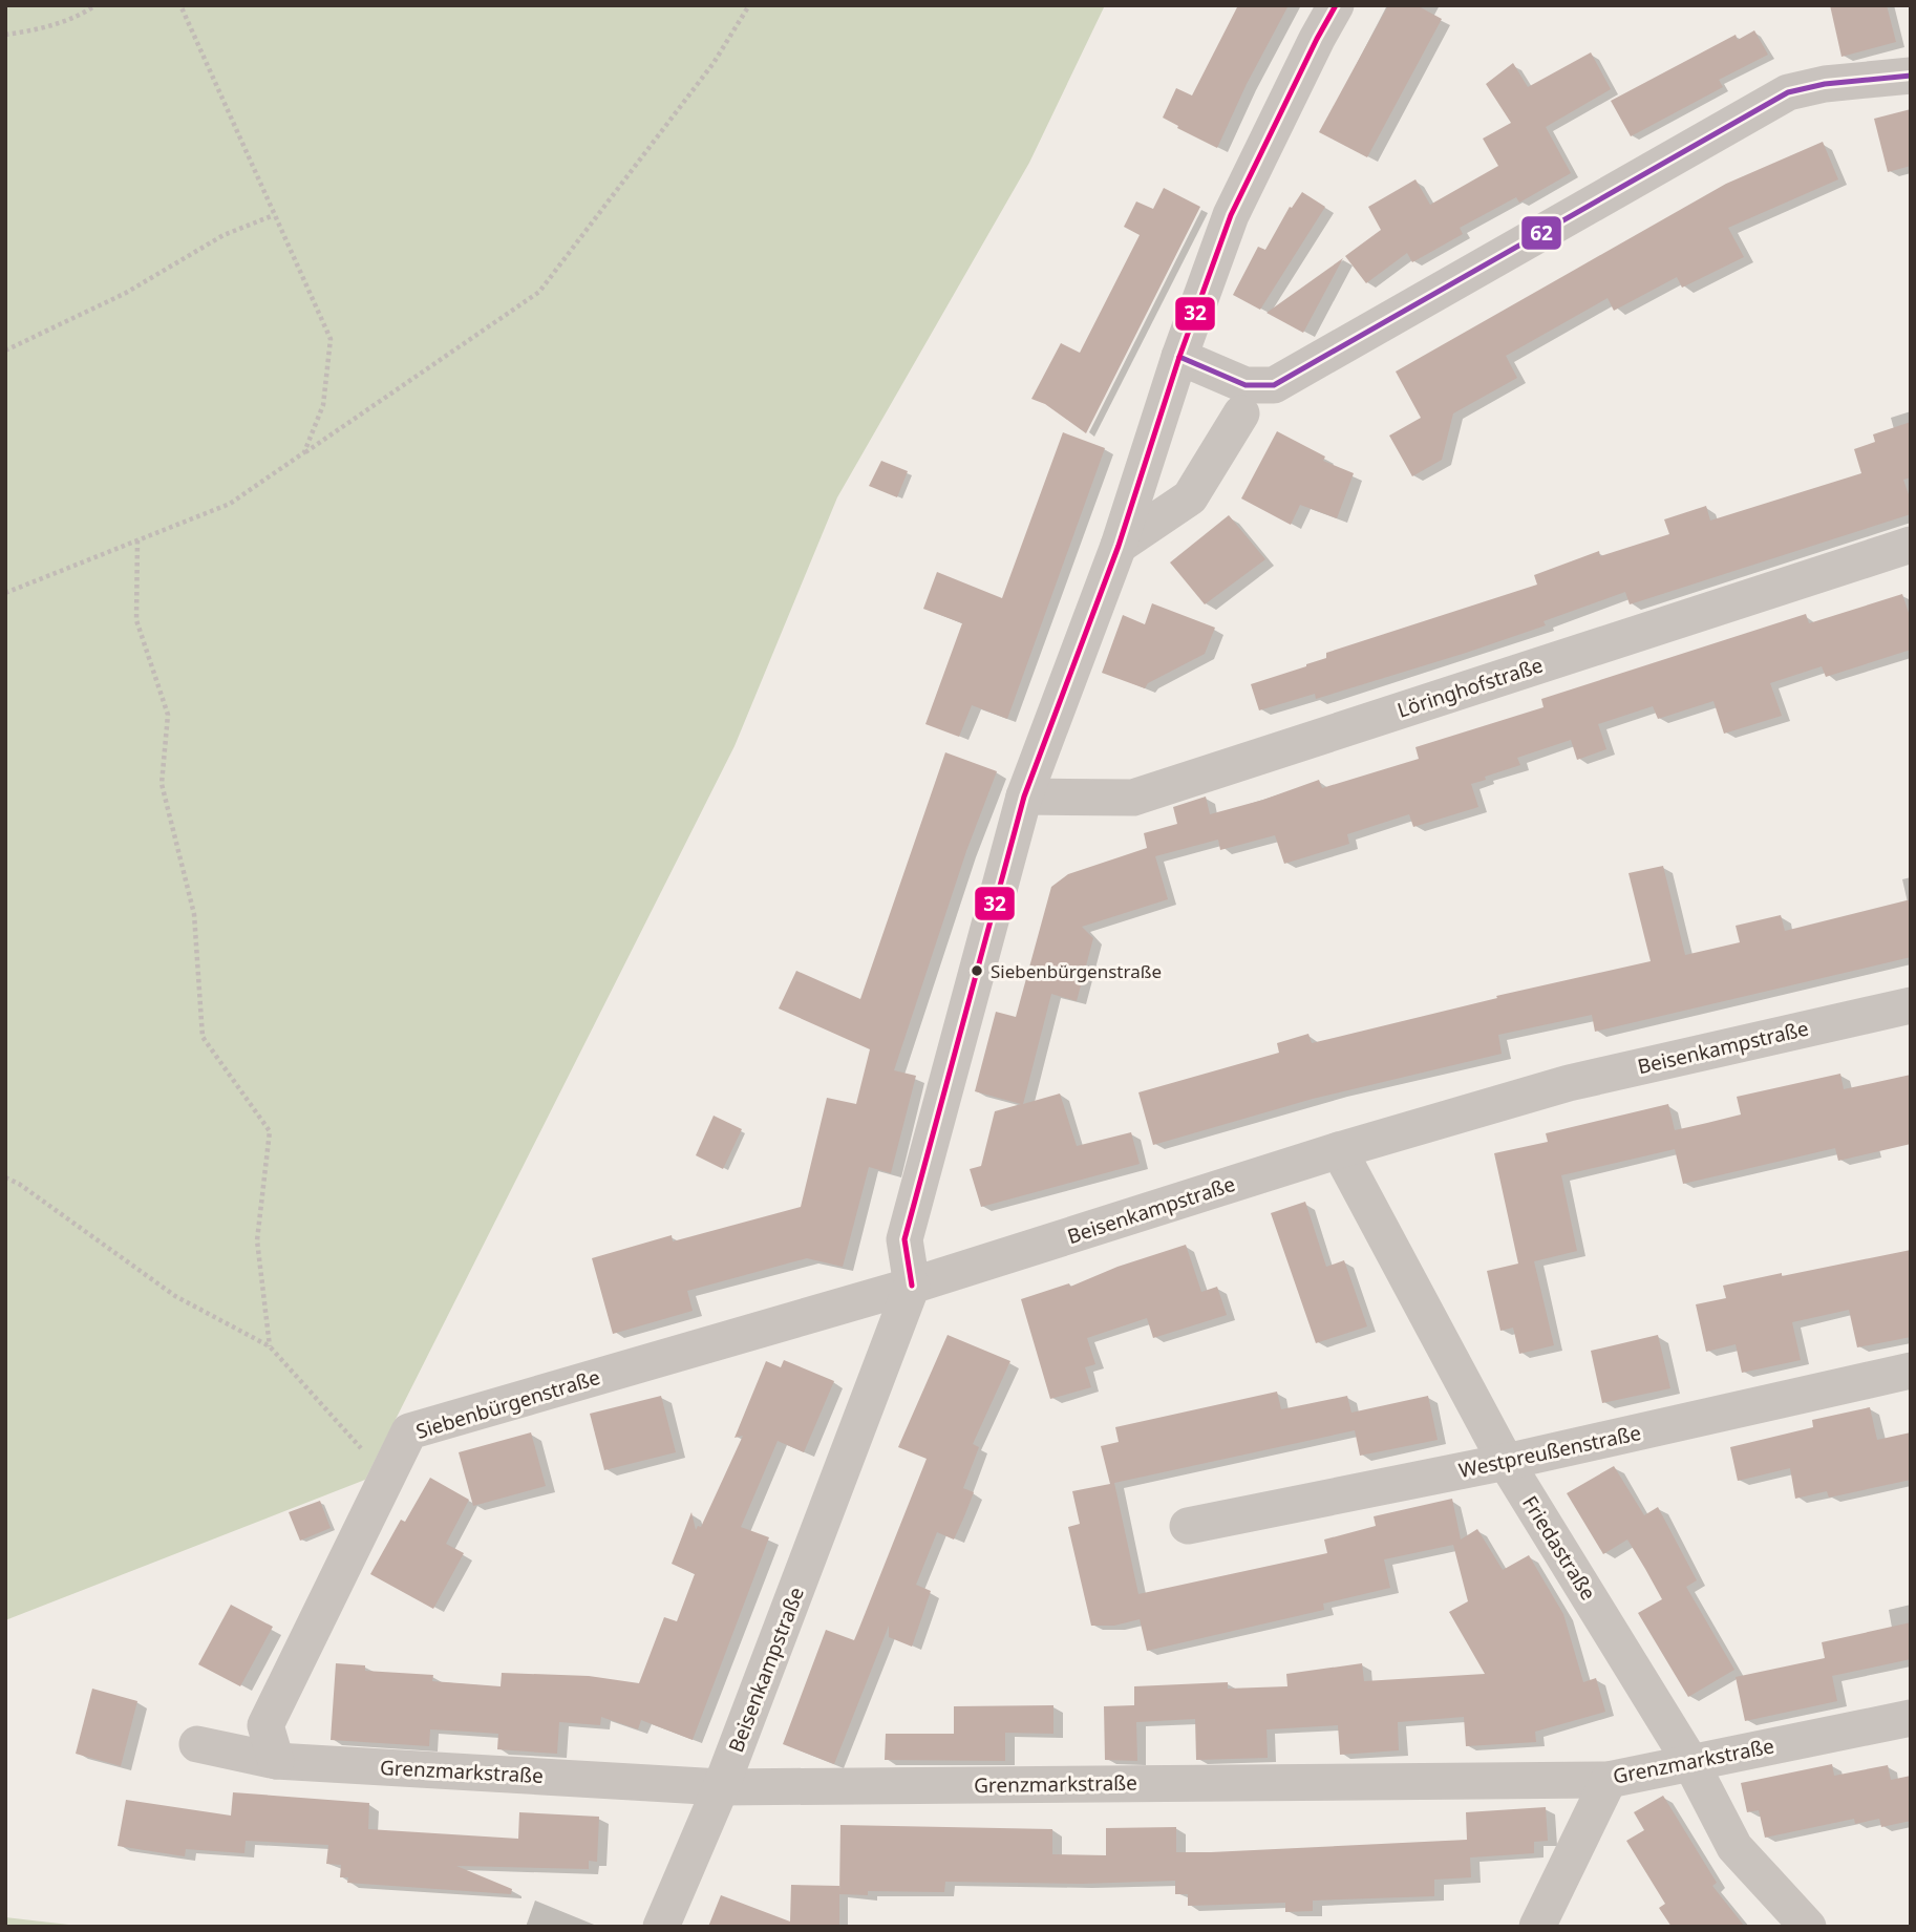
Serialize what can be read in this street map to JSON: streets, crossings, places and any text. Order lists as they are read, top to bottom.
{
  "streets": {
    "street": [
      "Löringhofstraße",
      "Beisenkampstraße",
      "Siebenbürgenstraße",
      "Westpreußenstraße",
      "Friedastraße",
      "Grenzmarkstraße"
    ]
  },
  "crossings": [
    ["Beisenkampstraße", "Siebenbürgenstraße"],
    ["Beisenkampstraße", "Friedastraße"],
    ["Beisenkampstraße", "Grenzmarkstraße"],
    ["Siebenbürgenstraße", "Grenzmarkstraße"],
    ["Westpreußenstraße", "Friedastraße"],
    ["Friedastraße", "Grenzmarkstraße"]
  ],
  "places": ["Siebenbürgenstraße"],
  "lines": ["transit line 32", "transit line 62"]
}
